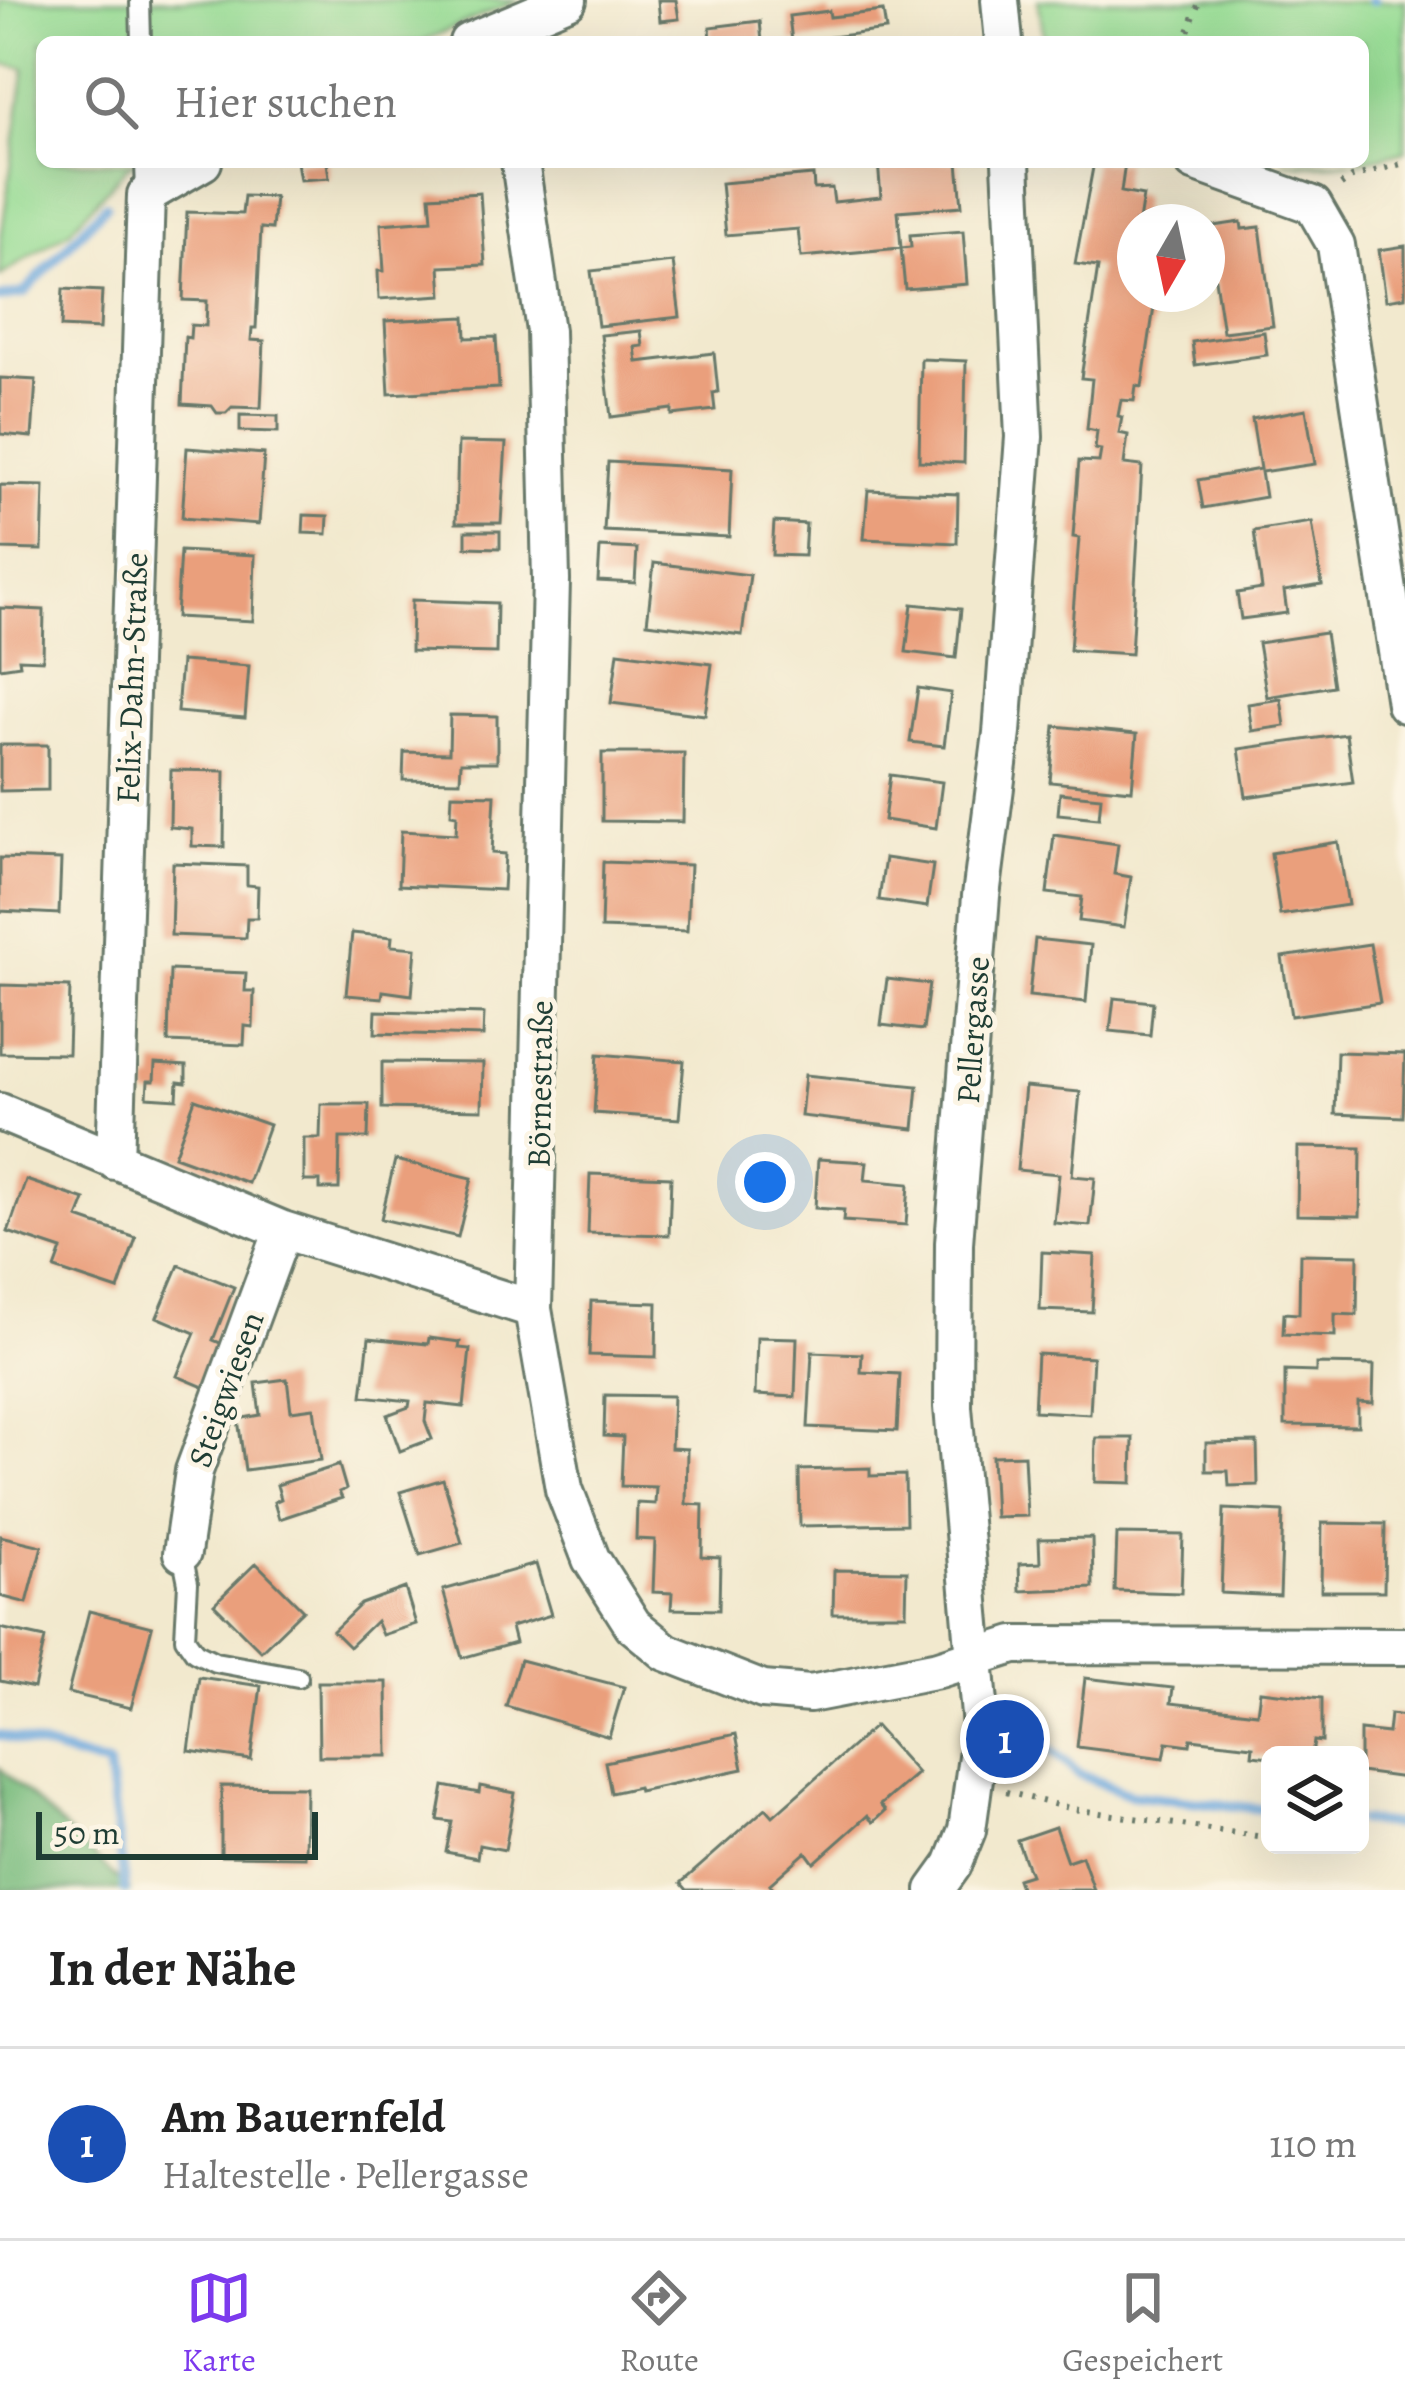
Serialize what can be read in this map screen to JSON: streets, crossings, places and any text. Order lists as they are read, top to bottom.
{
  "streets": {
    "street": [
      "Felix-Dahn-Straße",
      "Pellergasse",
      "Börnestraße",
      "Steigwiesen"
    ]
  },
  "crossings": [
    ["Pellergasse", "Börnestraße"]
  ],
  "scale_bar": "50 m",
  "north": "bottom",
  "page": {
    "search": "Hier suchen",
    "pins": "1",
    "scale": "50 m",
    "heading": "In der Nähe",
    "list": [
      {
        "mark": "1",
        "name": "Am Bauernfeld",
        "note": "Haltestelle · Pellergasse",
        "value": "110 m"
      }
    ],
    "nav": ["Karte", "Route", "Gespeichert"]
  }
}
